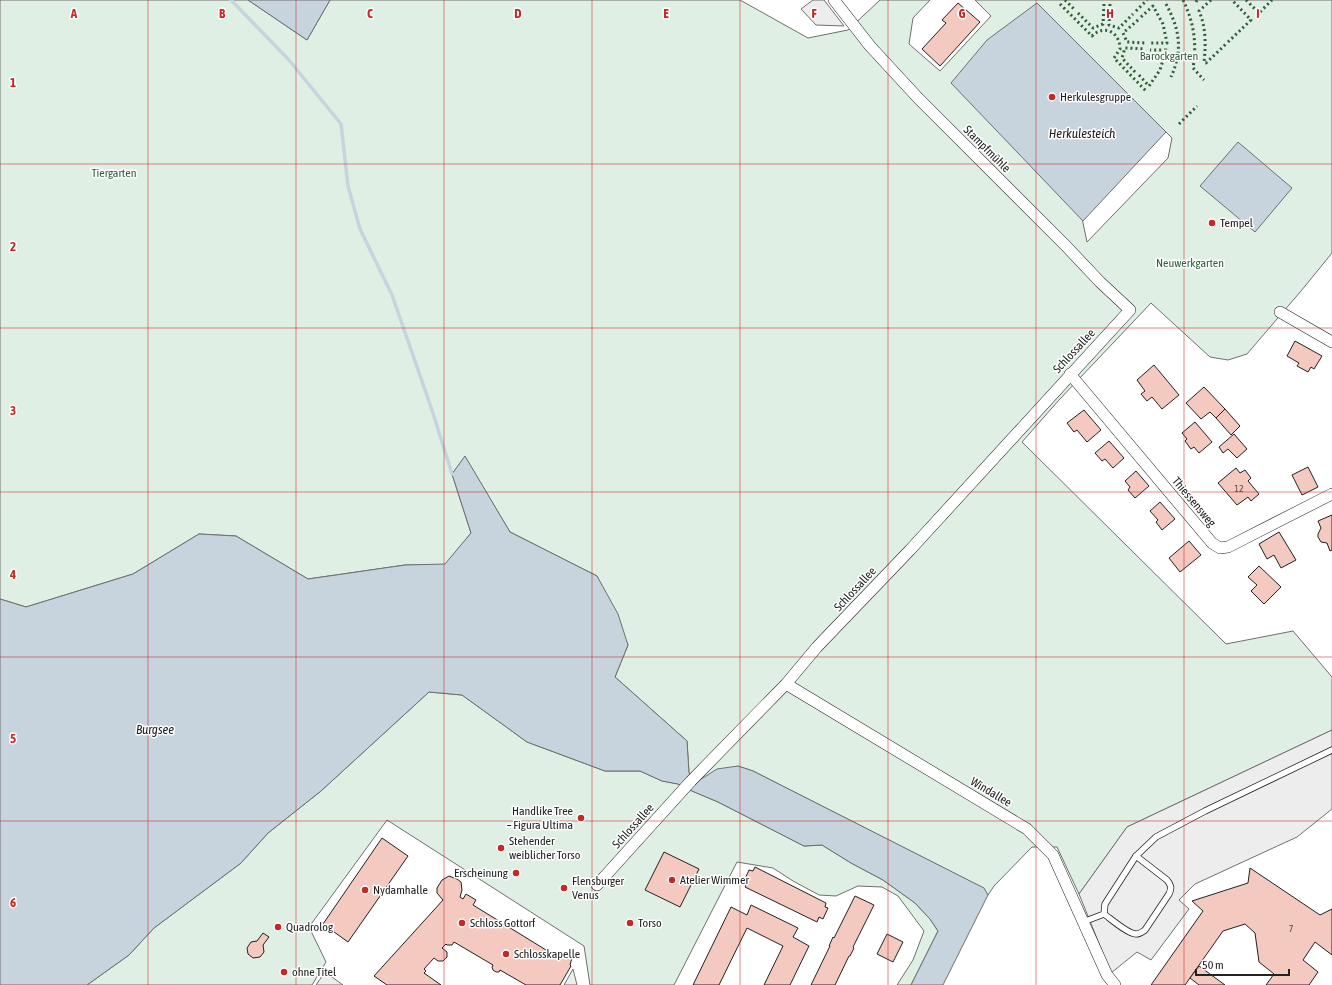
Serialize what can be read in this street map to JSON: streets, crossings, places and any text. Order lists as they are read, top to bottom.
{
  "streets": {
    "street": [
      "Stampfmühle",
      "Schlossallee",
      "Thiessensweg",
      "Windallee"
    ]
  },
  "crossings": [
    ["Stampfmühle", "Schlossallee"],
    ["Schlossallee", "Thiessensweg"],
    ["Schlossallee", "Windallee"]
  ],
  "water": ["Herkulesteich", "Burgsee"],
  "parks": ["Barockgarten", "Tiergarten", "Neuwerkgarten"],
  "places": [
    "Herkulesgruppe",
    "Tempel",
    "Handlike Tree – Figura Ultima",
    "Stehender weiblicher Torso",
    "Erscheinung",
    "Atelier Wimmer",
    "Flensburger Venus",
    "Nydamhalle",
    "Schloss Gottorf",
    "Torso",
    "Quadrolog",
    "Schlosskapelle",
    "ohne Titel"
  ],
  "house_numbers": ["12", "7"],
  "scale_bar": "50 m",
  "grid": {
    "columns": [
      "A",
      "B",
      "C",
      "D",
      "E",
      "F",
      "G",
      "H",
      "I"
    ],
    "rows": [
      "1",
      "2",
      "3",
      "4",
      "5",
      "6"
    ]
  }
}
